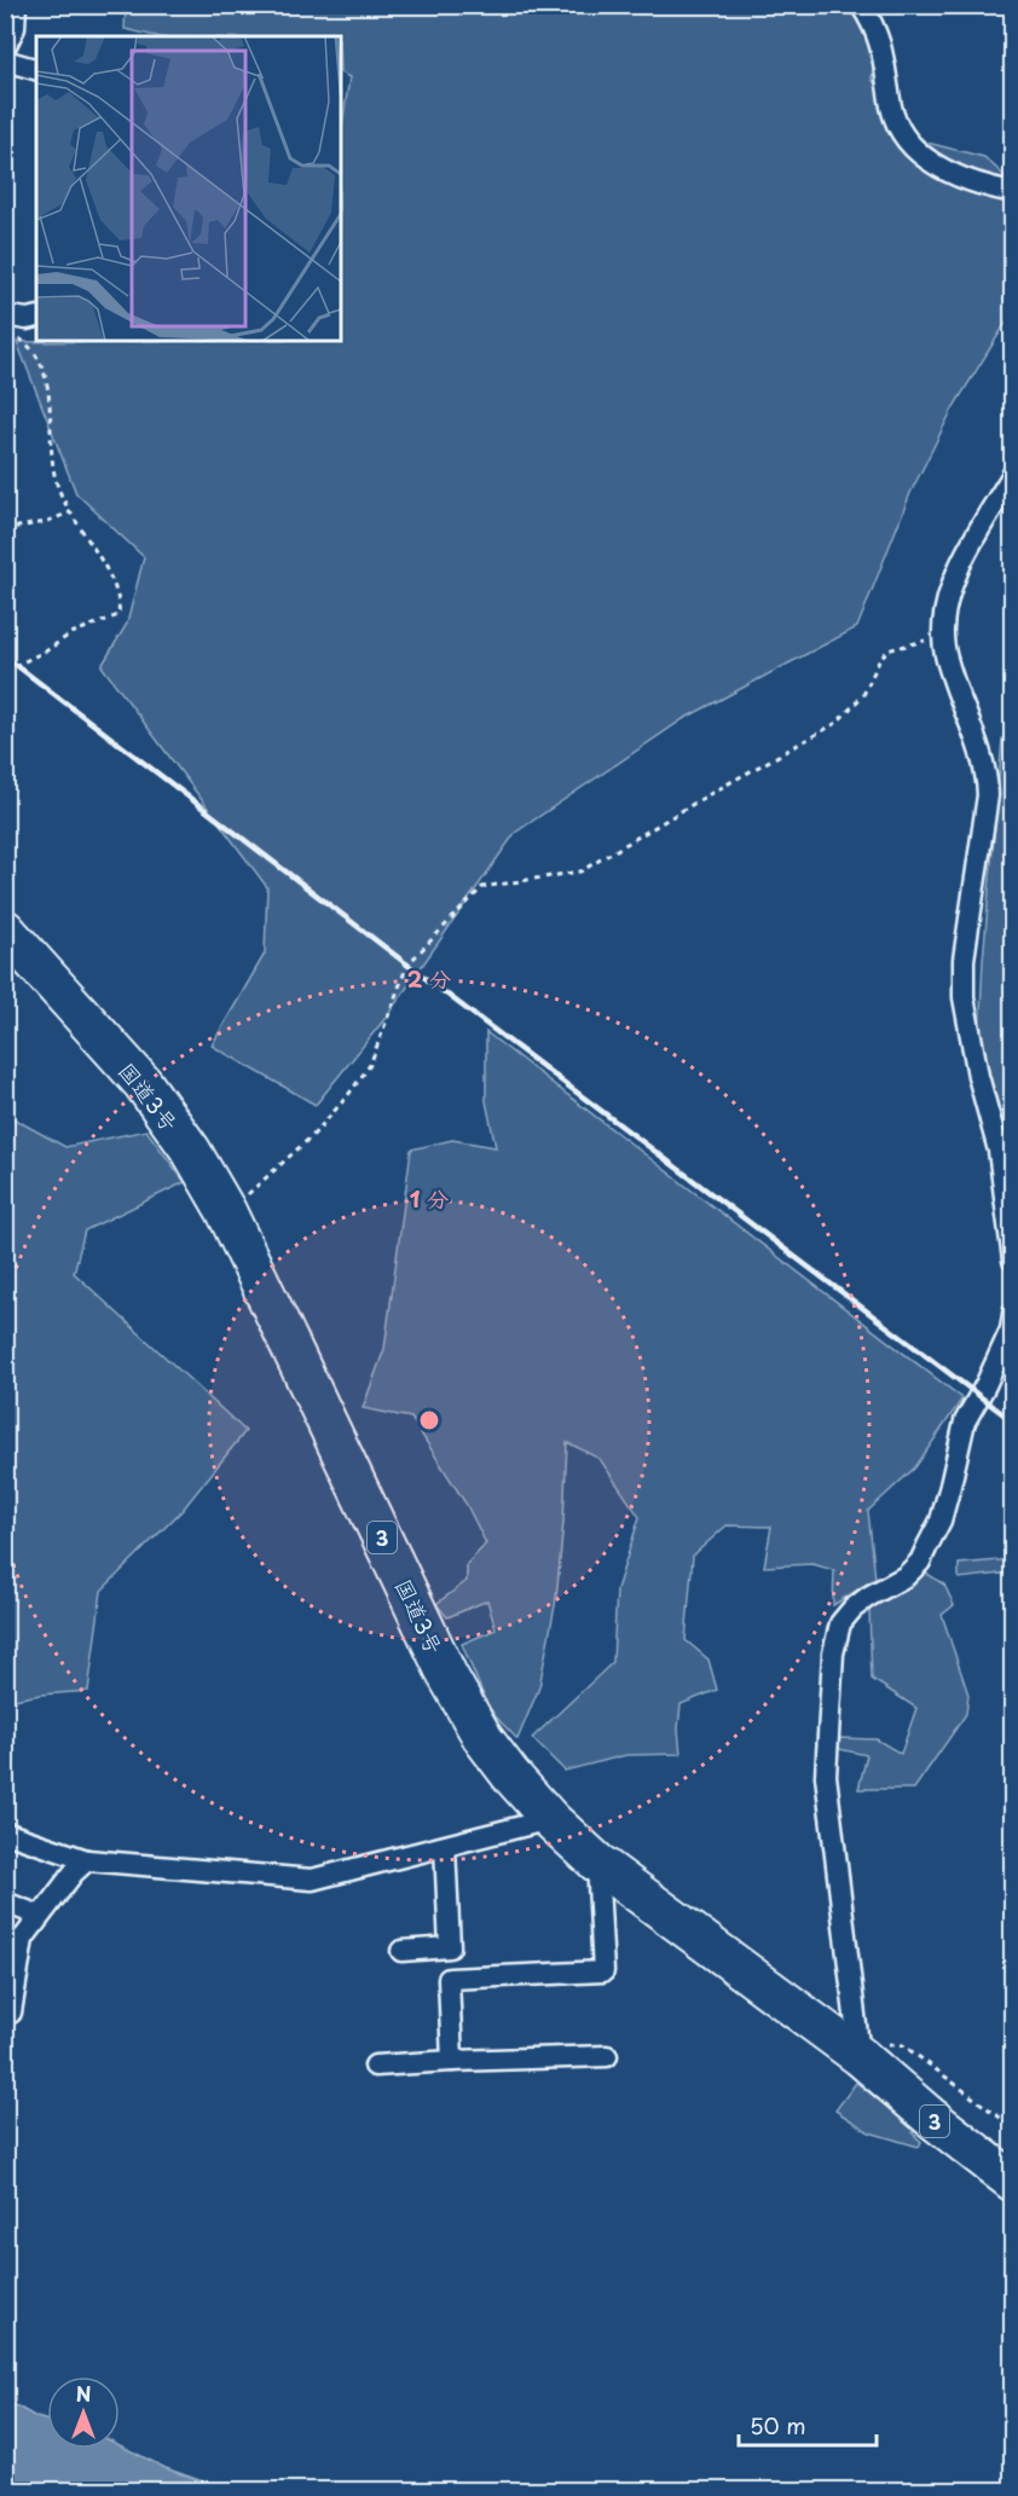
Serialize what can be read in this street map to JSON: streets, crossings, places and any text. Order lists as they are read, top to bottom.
{
  "streets": {
    "highway": ["国道3号", "3"]
  },
  "scale_bar": "50 m",
  "north": "top",
  "rings": ["2 分", "1 分"]
}
